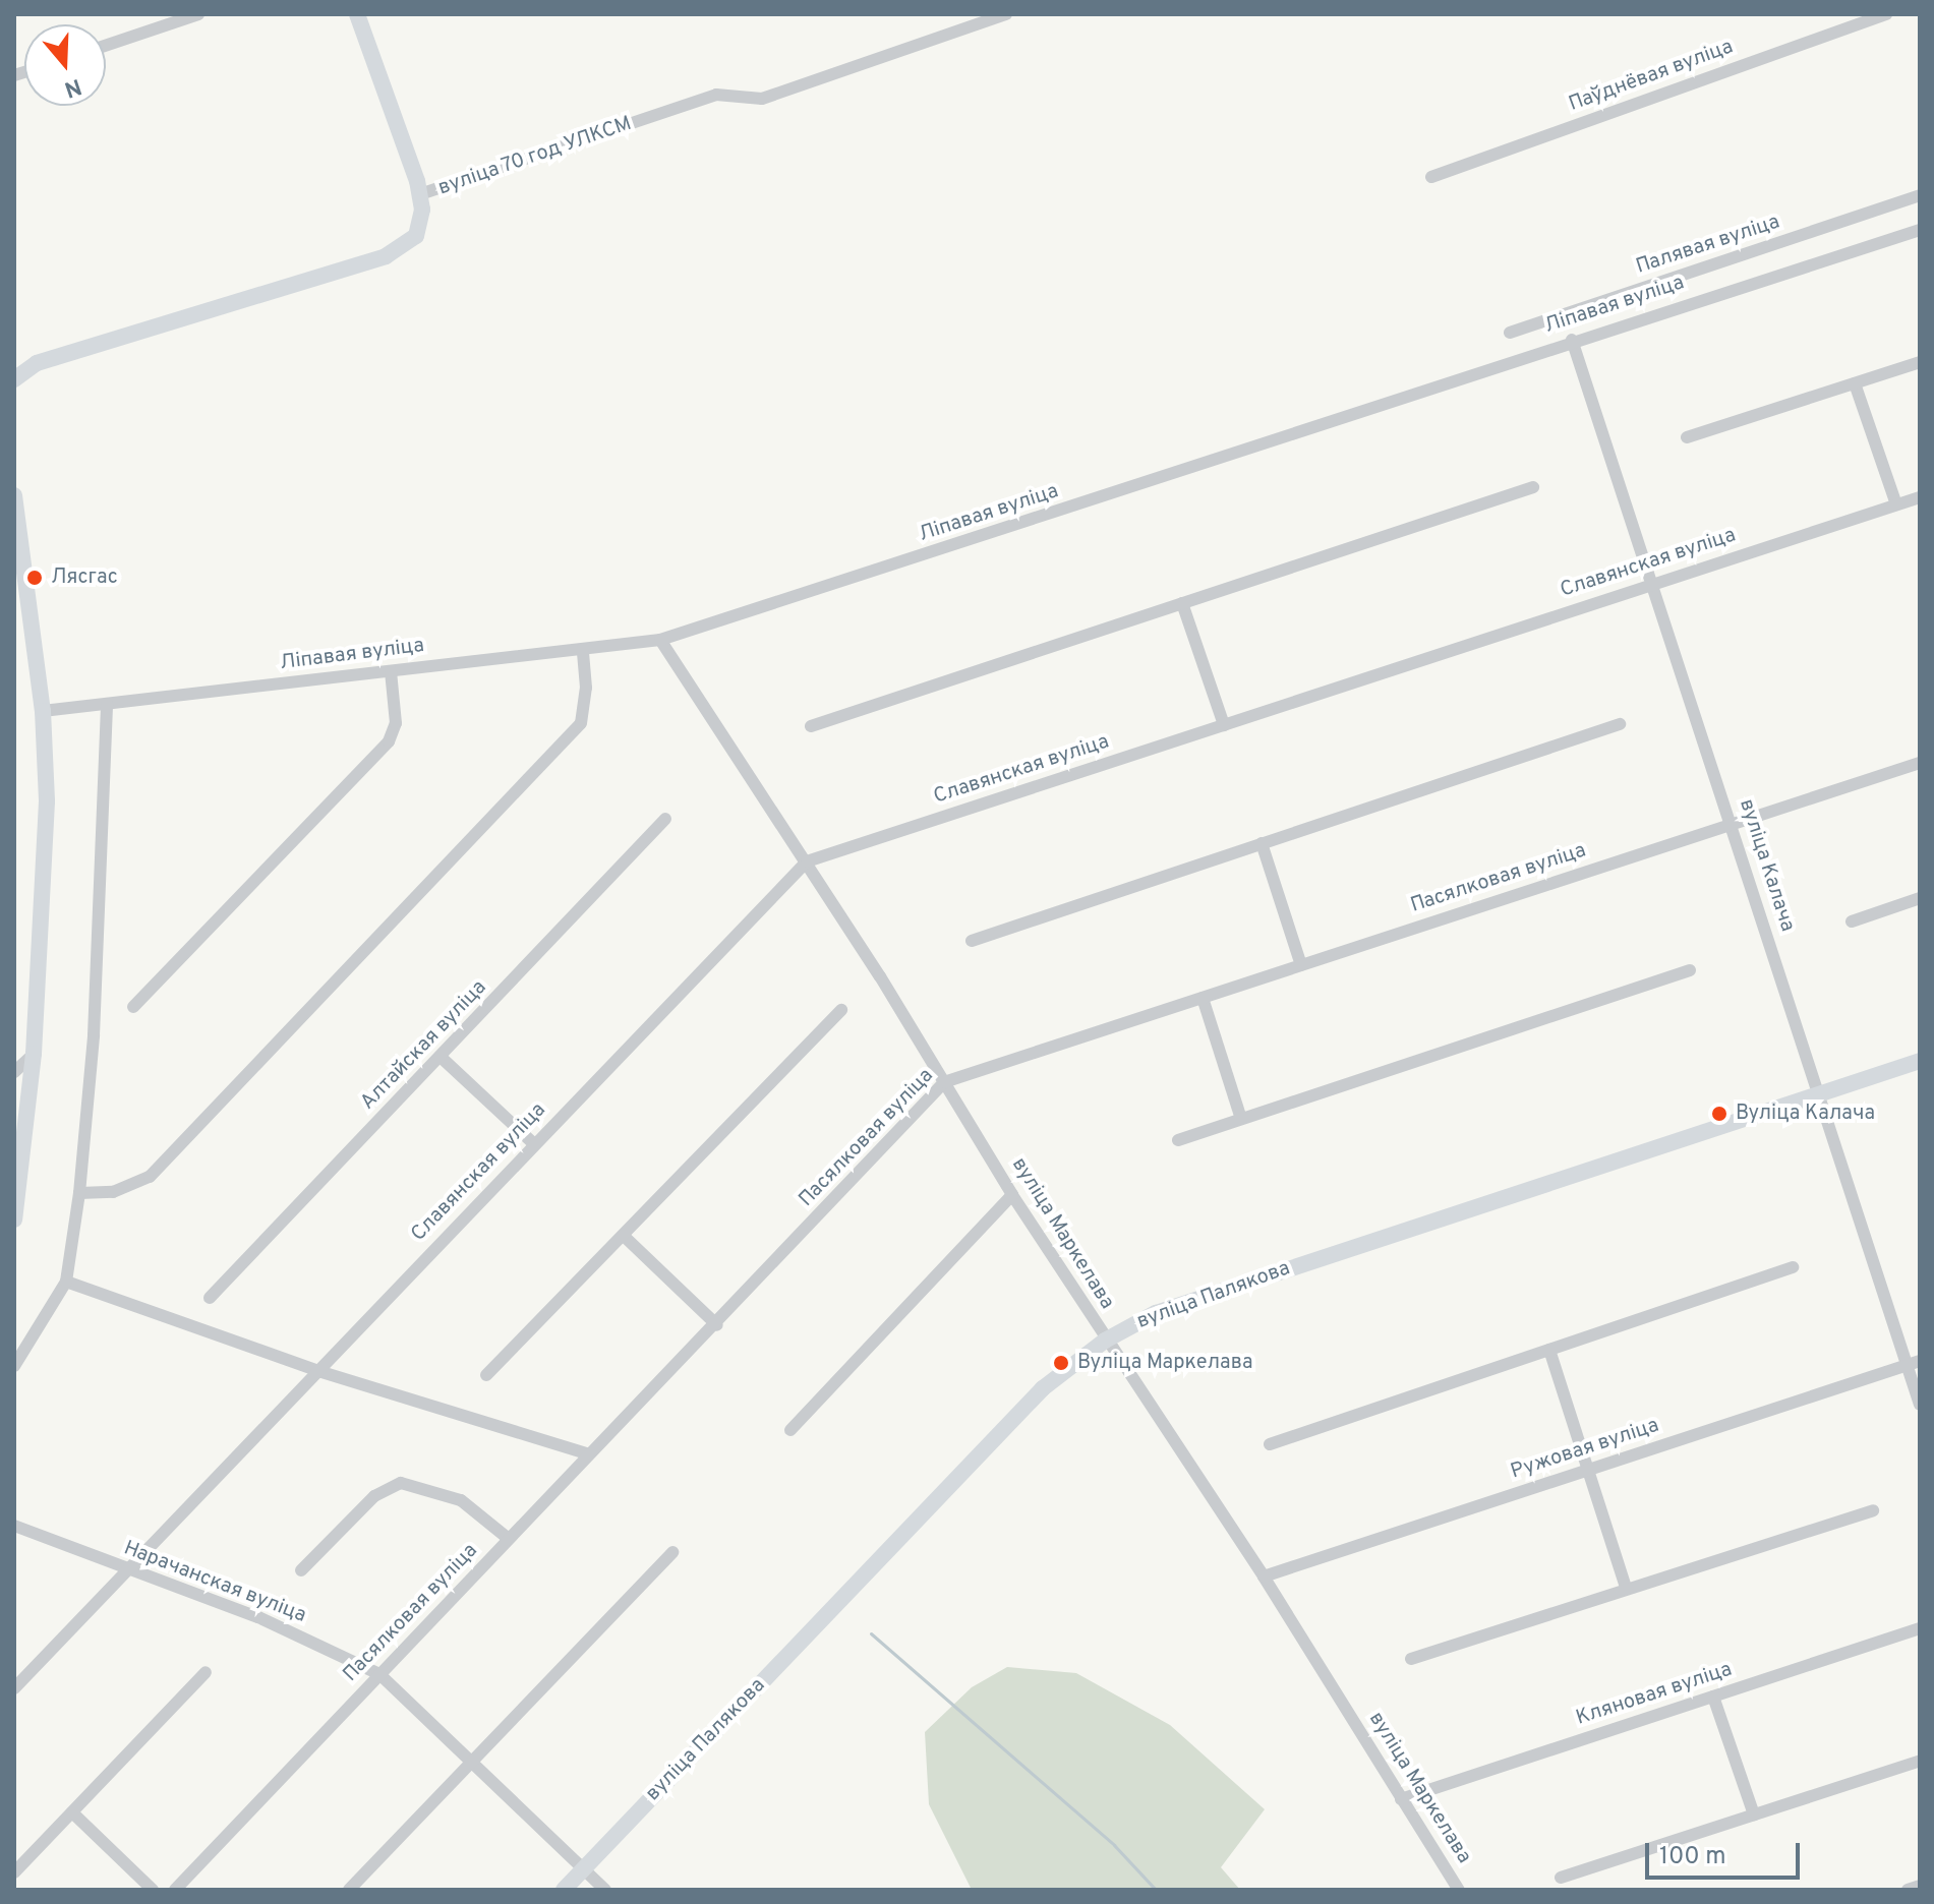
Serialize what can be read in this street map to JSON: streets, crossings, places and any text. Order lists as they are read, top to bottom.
{
  "streets": {
    "street": [
      "Паўднёвая вуліца",
      "вуліца 70 год УЛКСМ",
      "Палявая вуліца",
      "Ліпавая вуліца",
      "Славянская вуліца",
      "вуліца Калача",
      "Пасялковая вуліца",
      "Алтайская вуліца",
      "вуліца Маркелава",
      "вуліца Палякова",
      "Ружовая вуліца",
      "Нарачанская вуліца",
      "Кляновая вуліца"
    ]
  },
  "crossings": [
    ["Ліпавая вуліца", "вуліца Калача"],
    ["Ліпавая вуліца", "вуліца Маркелава"],
    ["Славянская вуліца", "вуліца Калача"],
    ["Славянская вуліца", "вуліца Маркелава"],
    ["Славянская вуліца", "Нарачанская вуліца"],
    ["вуліца Калача", "Пасялковая вуліца"],
    ["вуліца Калача", "вуліца Палякова"],
    ["вуліца Калача", "Ружовая вуліца"],
    ["Пасялковая вуліца", "вуліца Маркелава"],
    ["Пасялковая вуліца", "Нарачанская вуліца"],
    ["вуліца Маркелава", "вуліца Палякова"],
    ["вуліца Маркелава", "Ружовая вуліца"],
    ["вуліца Маркелава", "Кляновая вуліца"],
    ["вуліца Палякова", "Нарачанская вуліца"]
  ],
  "places": ["Лясгас", "Вуліца Калача", "Вуліца Маркелава"],
  "scale_bar": "100 m",
  "north": "bottom"
}
